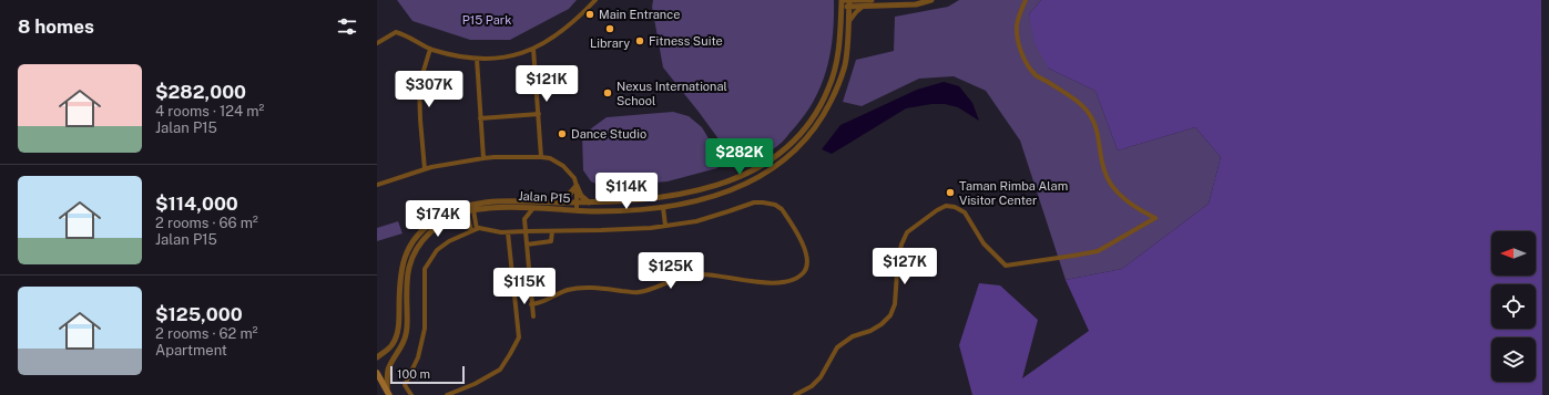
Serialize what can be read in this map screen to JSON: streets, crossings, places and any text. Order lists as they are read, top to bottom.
{
  "streets": {
    "street": ["Jalan P15"]
  },
  "parks": ["P15 Park"],
  "places": [
    "Main Entrance",
    "Library",
    "Fitness Suite",
    "Nexus International School",
    "Dance Studio",
    "Taman Rimba Alam Visitor Center"
  ],
  "scale_bar": "100 m",
  "north": "left",
  "page": {
    "heading": "8 homes",
    "list": [
      {
        "name": "$282,000",
        "note": "4 rooms · 124 m² · Jalan P15"
      },
      {
        "name": "$114,000",
        "note": "2 rooms · 66 m² · Jalan P15"
      },
      {
        "name": "$125,000",
        "note": "2 rooms · 62 m² · Apartment"
      }
    ],
    "price": [
      "$121K",
      "$307K",
      "$282K",
      "$114K",
      "$174K",
      "$127K",
      "$125K",
      "$115K"
    ],
    "scale": "100 m"
  }
}
